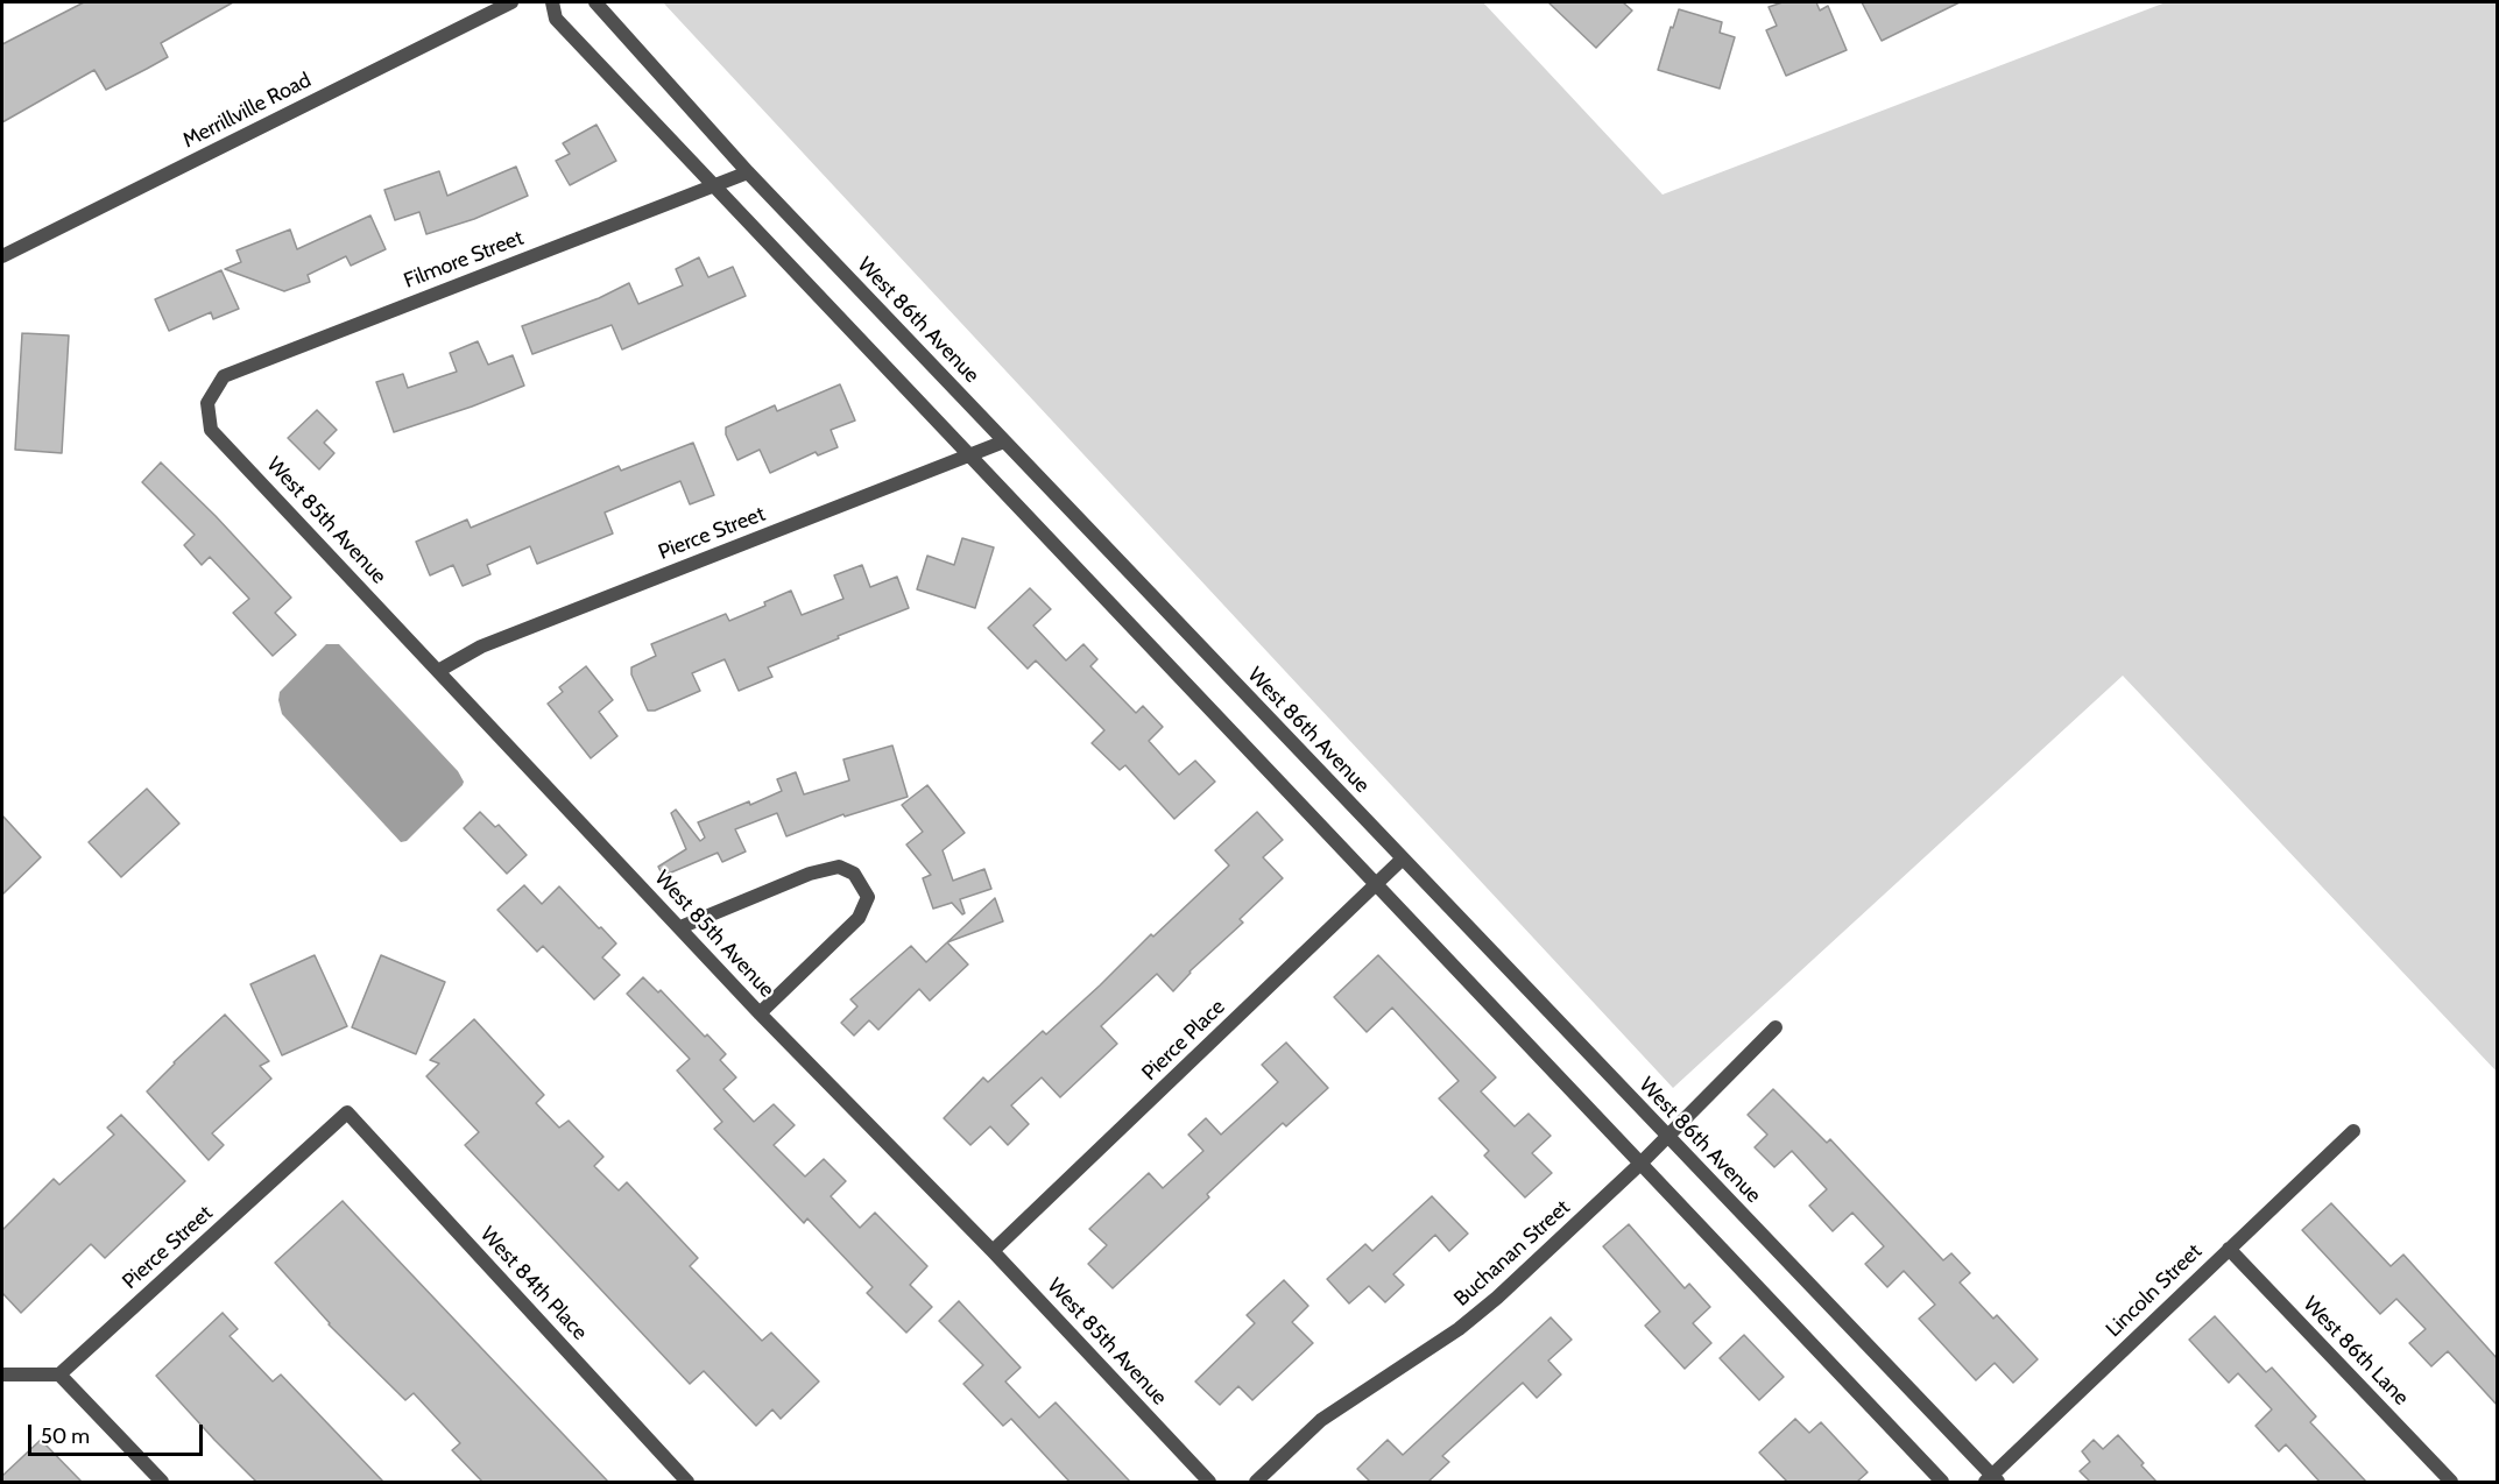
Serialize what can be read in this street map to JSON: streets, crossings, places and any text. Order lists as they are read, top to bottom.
{
  "streets": {
    "street": [
      "Merrillville Road",
      "Filmore Street",
      "West 86th Avenue",
      "West 85th Avenue",
      "Pierce Street",
      "Pierce Place",
      "Buchanan Street",
      "West 84th Place",
      "Lincoln Street",
      "West 86th Lane"
    ]
  },
  "crossings": [
    ["Filmore Street", "West 86th Avenue"],
    ["Filmore Street", "West 85th Avenue"],
    ["West 86th Avenue", "Pierce Street"],
    ["West 86th Avenue", "Pierce Place"],
    ["West 86th Avenue", "Buchanan Street"],
    ["West 86th Avenue", "Lincoln Street"],
    ["West 85th Avenue", "Pierce Street"],
    ["West 85th Avenue", "Pierce Place"],
    ["Pierce Street", "West 84th Place"],
    ["Lincoln Street", "West 86th Lane"]
  ],
  "scale_bar": "50 m"
}
